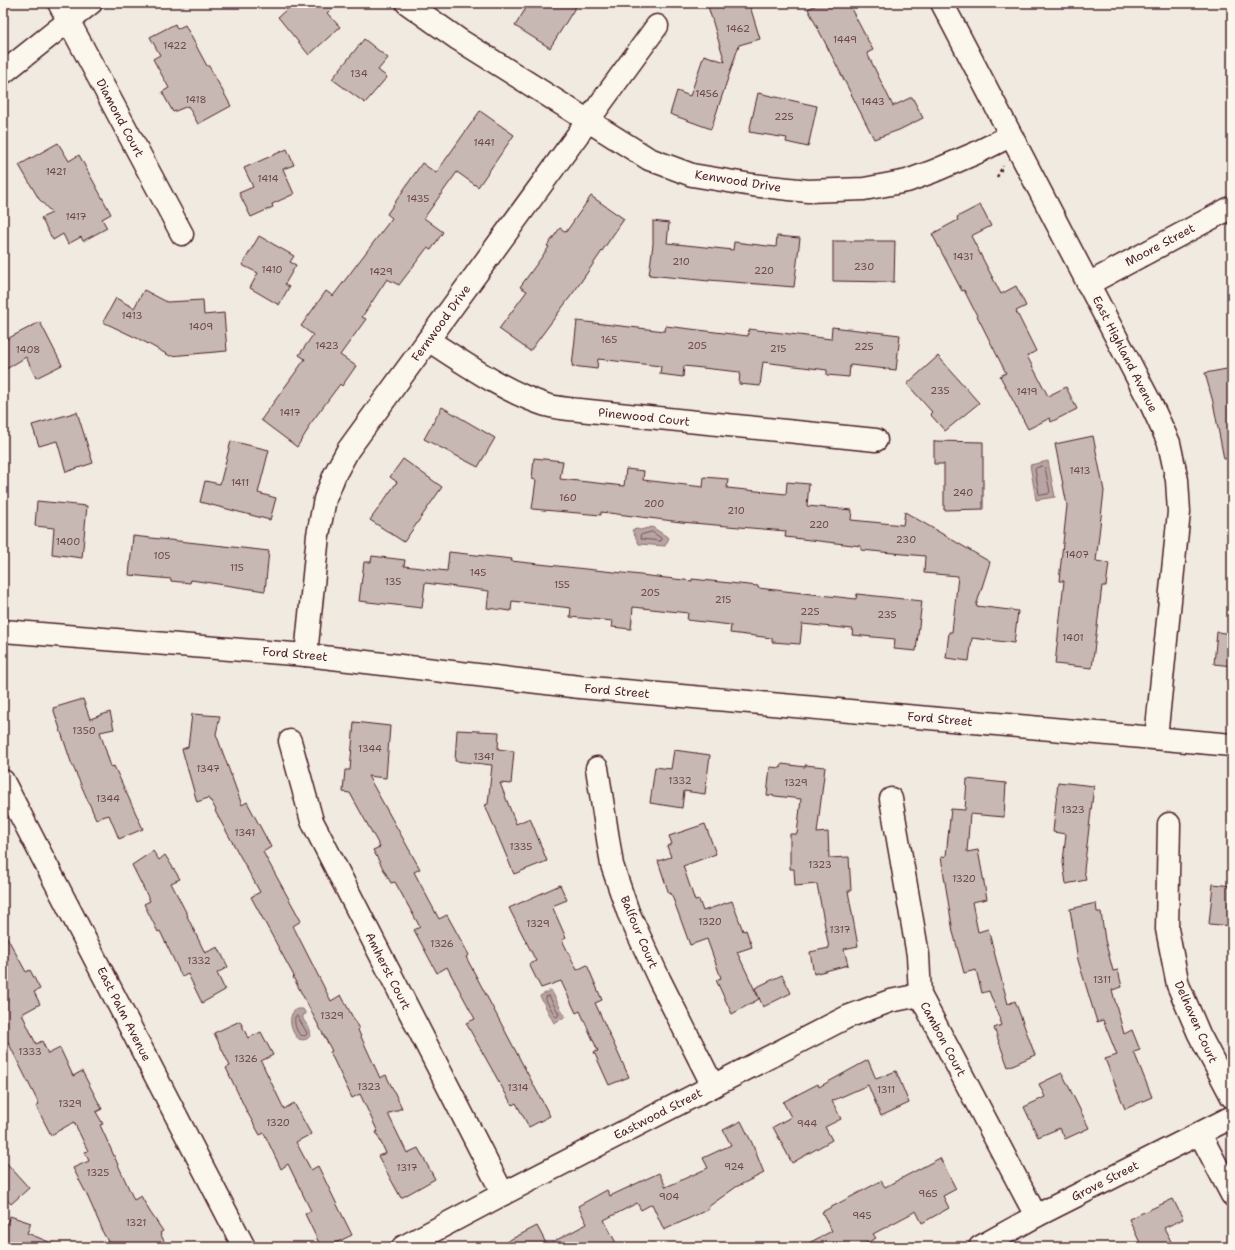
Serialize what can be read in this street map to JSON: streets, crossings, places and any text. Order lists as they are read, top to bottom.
{
  "streets": {
    "street": [
      "Diamond Court",
      "Kenwood Drive",
      "Moore Street",
      "Fernwood Drive",
      "East Highland Avenue",
      "Pinewood Court",
      "Ford Street",
      "Balfour Court",
      "Amherst Court",
      "East Palm Avenue",
      "Delhaven Court",
      "Cambon Court",
      "Eastwood Street",
      "Grove Street"
    ]
  },
  "crossings": [
    ["Kenwood Drive", "Fernwood Drive"],
    ["Kenwood Drive", "East Highland Avenue"],
    ["Moore Street", "East Highland Avenue"],
    ["Fernwood Drive", "Pinewood Court"],
    ["Fernwood Drive", "Ford Street"],
    ["East Highland Avenue", "Ford Street"],
    ["Balfour Court", "Eastwood Street"],
    ["Amherst Court", "Eastwood Street"],
    ["Cambon Court", "Eastwood Street"],
    ["Cambon Court", "Grove Street"]
  ],
  "house_numbers": [
    "1462",
    "1449",
    "1422",
    "134",
    "1456",
    "1418",
    "1443",
    "225",
    "1441",
    "1421",
    "1414",
    "1435",
    "1417",
    "1431",
    "210",
    "230",
    "1410",
    "220",
    "1429",
    "1413",
    "1409",
    "165",
    "1423",
    "205",
    "225",
    "215",
    "1408",
    "235",
    "1419",
    "1417",
    "1413",
    "1411",
    "240",
    "160",
    "200",
    "210",
    "220",
    "230",
    "1400",
    "1407",
    "105",
    "115",
    "145",
    "135",
    "155",
    "205",
    "215",
    "225",
    "235",
    "1401",
    "1350",
    "1344",
    "1341",
    "1347",
    "1332",
    "1329",
    "1344",
    "1323",
    "1341",
    "1335",
    "1323",
    "1320",
    "1320",
    "1329",
    "1317",
    "1326",
    "1332",
    "1311",
    "1329",
    "1333",
    "1326",
    "1323",
    "1314",
    "1311",
    "1329",
    "1320",
    "944",
    "924",
    "1317",
    "1325",
    "965",
    "904",
    "945",
    "1321"
  ]
}
